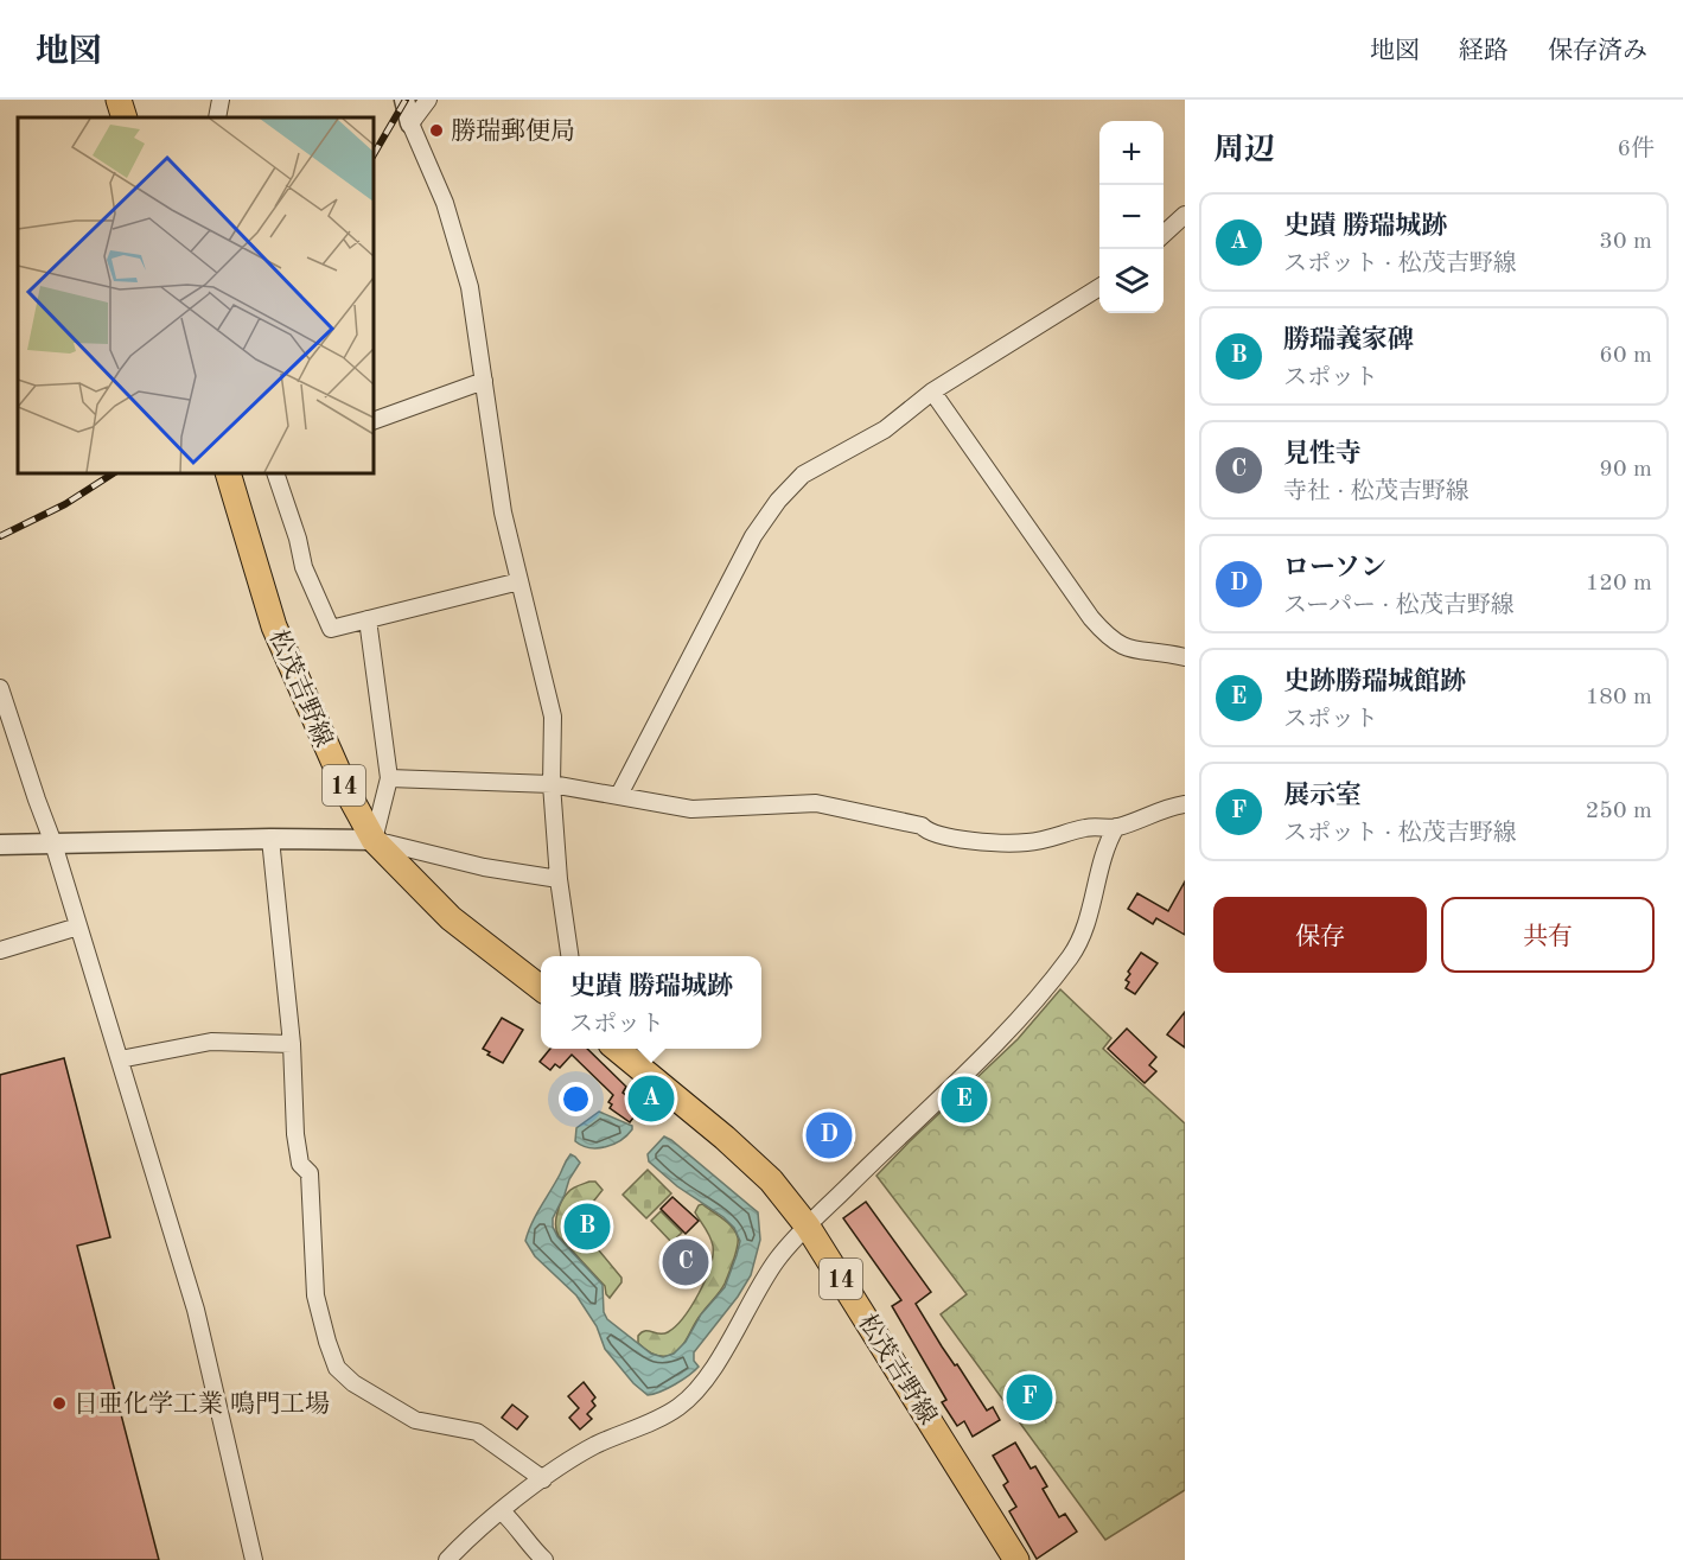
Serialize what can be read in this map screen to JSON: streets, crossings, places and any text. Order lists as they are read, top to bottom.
{
  "streets": {
    "main road": ["松茂吉野線", "14"]
  },
  "places": ["勝瑞郵便局", "日亜化学工業 鳴門工場"],
  "page": {
    "header": "地図",
    "nav": ["地図", "経路", "保存済み"],
    "heading": ["周辺", "6件"],
    "map_buttons": ["+", "−"],
    "list": [
      {
        "mark": "A",
        "name": "史蹟 勝瑞城跡",
        "note": "スポット · 松茂吉野線",
        "value": "30 m"
      },
      {
        "mark": "B",
        "name": "勝瑞義家碑",
        "note": "スポット",
        "value": "60 m"
      },
      {
        "mark": "C",
        "name": "見性寺",
        "note": "寺社 · 松茂吉野線",
        "value": "90 m"
      },
      {
        "mark": "D",
        "name": "ローソン",
        "note": "スーパー · 松茂吉野線",
        "value": "120 m"
      },
      {
        "mark": "E",
        "name": "史跡勝瑞城館跡",
        "note": "スポット",
        "value": "180 m"
      },
      {
        "mark": "F",
        "name": "展示室",
        "note": "スポット · 松茂吉野線",
        "value": "250 m"
      }
    ],
    "buttons": ["保存", "共有"],
    "popup": ["史蹟 勝瑞城跡", "スポット"],
    "pins": [
      "A",
      "E",
      "D",
      "B",
      "C",
      "F"
    ]
  }
}
